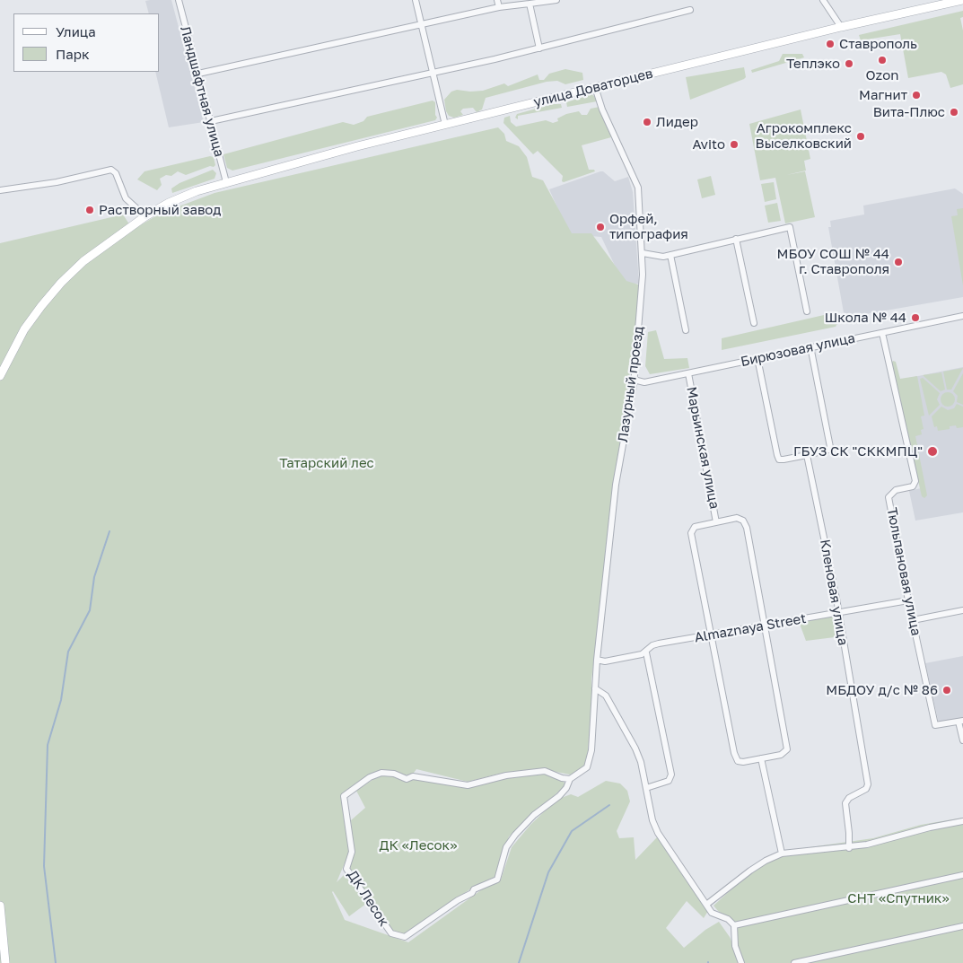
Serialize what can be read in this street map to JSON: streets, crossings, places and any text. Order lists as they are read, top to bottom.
{
  "streets": {
    "main road": ["улица Доваторцев"],
    "street": [
      "Ландшафтная улица",
      "Бирюзовая улица",
      "Лазурный проезд",
      "Марьинская улица",
      "Тюльпановая улица",
      "Кленовая улица",
      "Almaznaya Street",
      "ДК Лесок"
    ]
  },
  "crossings": [
    ["улица Доваторцев", "Ландшафтная улица"],
    ["улица Доваторцев", "Лазурный проезд"],
    ["Бирюзовая улица", "Лазурный проезд"],
    ["Бирюзовая улица", "Марьинская улица"],
    ["Бирюзовая улица", "Тюльпановая улица"],
    ["Лазурный проезд", "Almaznaya Street"],
    ["Лазурный проезд", "ДК Лесок"],
    ["Марьинская улица", "Almaznaya Street"],
    ["Тюльпановая улица", "Almaznaya Street"],
    ["Кленовая улица", "Almaznaya Street"]
  ],
  "parks": ["Татарский лес", "ДК «Лесок»", "СНТ «Спутник»"],
  "places": [
    "Ставрополь",
    "Ozon",
    "Теплэко",
    "Магнит",
    "Вита-Плюс",
    "Лидер",
    "Агрокомплекс Выселковский",
    "Avito",
    "Растворный завод",
    "Орфей, типография",
    "МБОУ СОШ № 44 г. Ставрополя",
    "Школа № 44",
    "ГБУЗ СК \"СККМПЦ\"",
    "МБДОУ д/с № 86"
  ],
  "legend": ["Улица", "Парк"]
}
